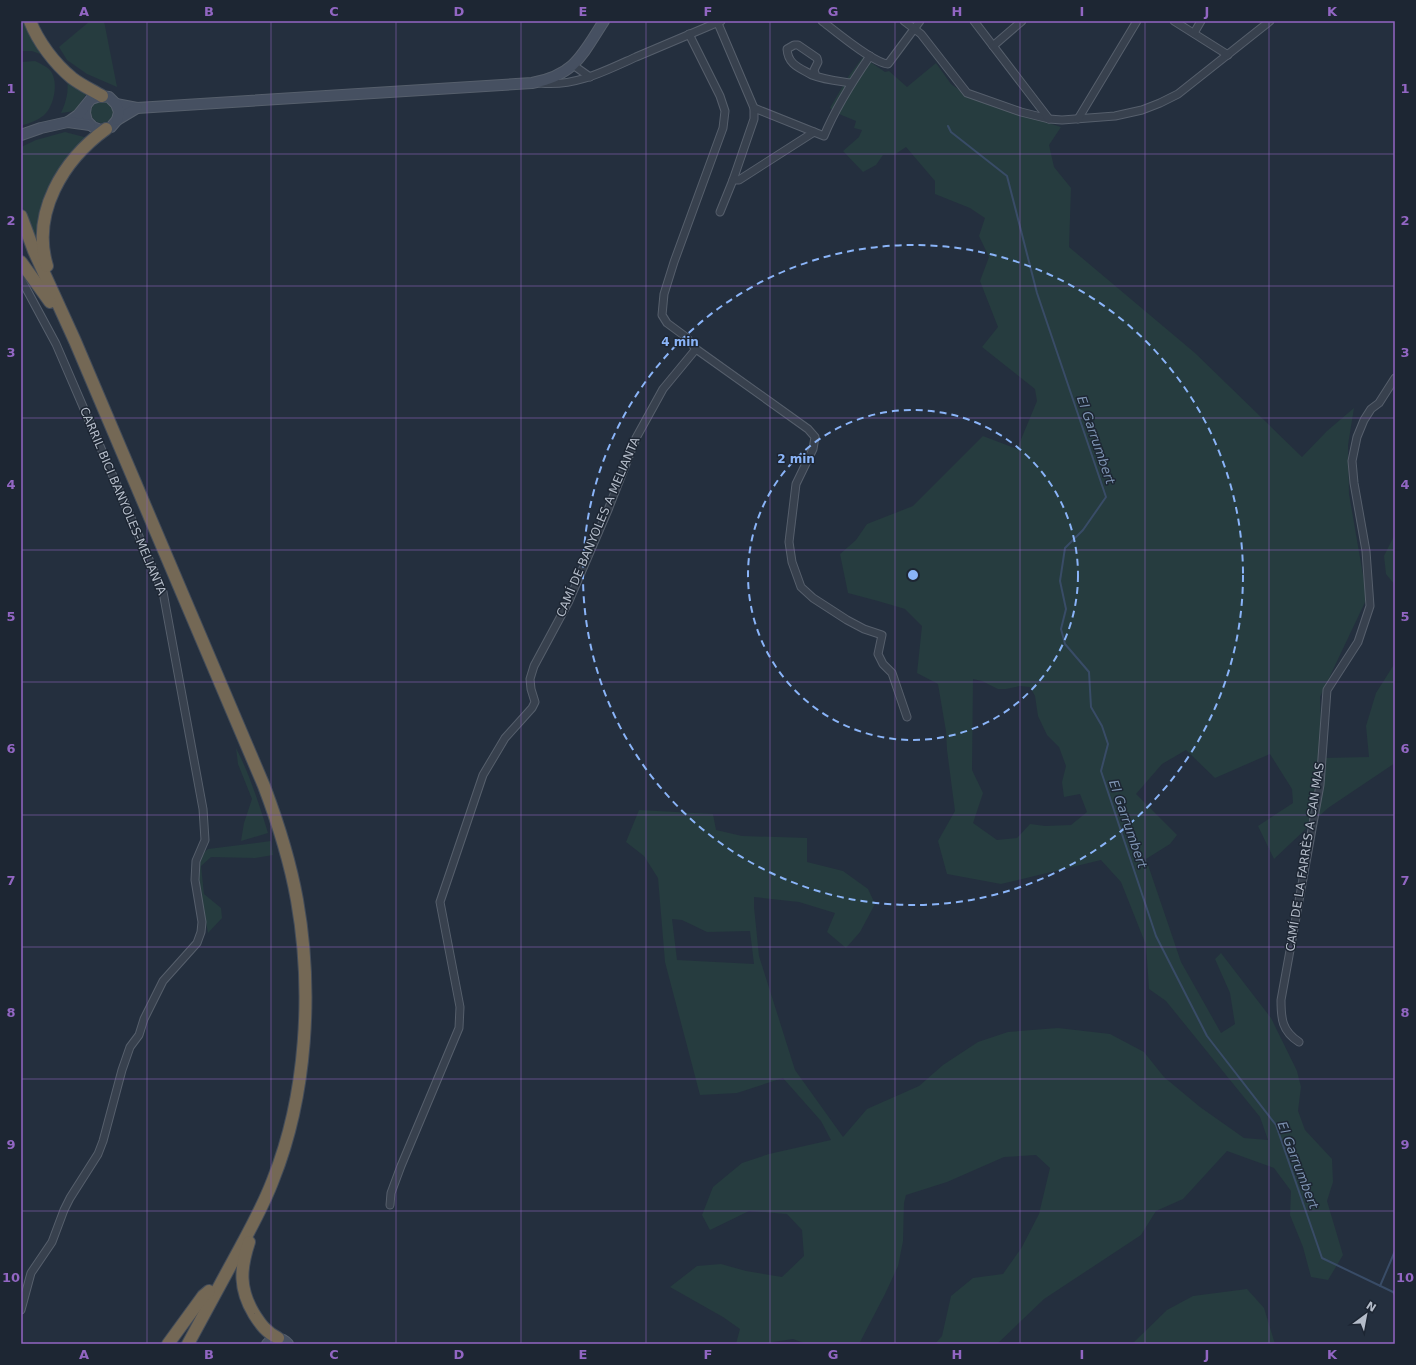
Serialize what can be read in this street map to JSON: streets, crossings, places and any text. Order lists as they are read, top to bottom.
{
  "streets": {
    "street": ["CARRIL BICI BANYOLES-MELIANTA", "CAMÍ DE BANYOLES A MELIANTA", "CAMÍ DE LA FARRÈS A CAN MAS"]
  },
  "water": ["El Garrumbert"],
  "north": "top right",
  "grid": {
    "columns": [
      "A",
      "B",
      "C",
      "D",
      "E",
      "F",
      "G",
      "H",
      "I",
      "J",
      "K"
    ],
    "rows": [
      "1",
      "2",
      "3",
      "4",
      "5",
      "6",
      "7",
      "8",
      "9",
      "10"
    ]
  },
  "rings": ["4 min", "2 min"]
}
